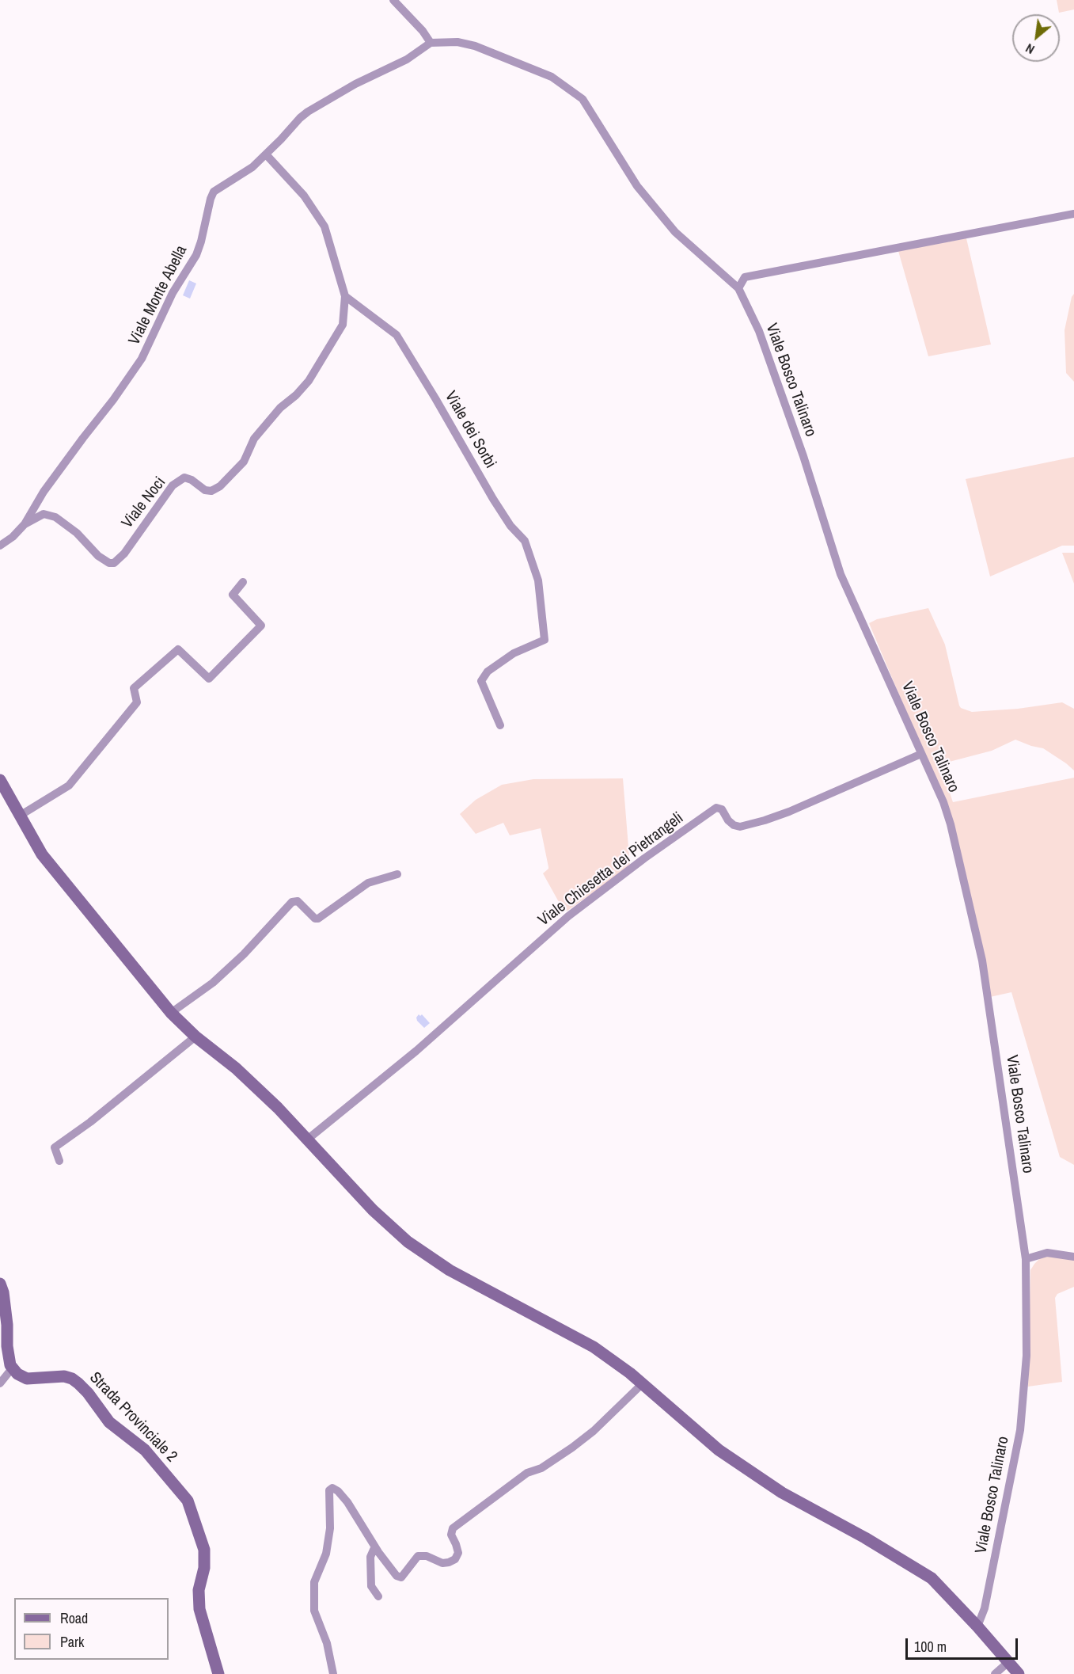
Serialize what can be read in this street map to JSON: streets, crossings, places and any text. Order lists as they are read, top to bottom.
{
  "streets": {
    "main road": ["Strada Provinciale 2"],
    "street": [
      "Viale Monte Abella",
      "Viale Bosco Talinaro",
      "Viale dei Sorbi",
      "Viale Noci",
      "Viale Chiesetta dei Pietrangeli"
    ]
  },
  "crossings": [
    ["Viale Monte Abella", "Viale Bosco Talinaro"],
    ["Viale Monte Abella", "Viale Noci"],
    ["Viale Bosco Talinaro", "Viale Chiesetta dei Pietrangeli"],
    ["Viale dei Sorbi", "Viale Noci"]
  ],
  "legend": ["Road", "Park"],
  "scale_bar": "100 m",
  "north": "bottom left"
}
